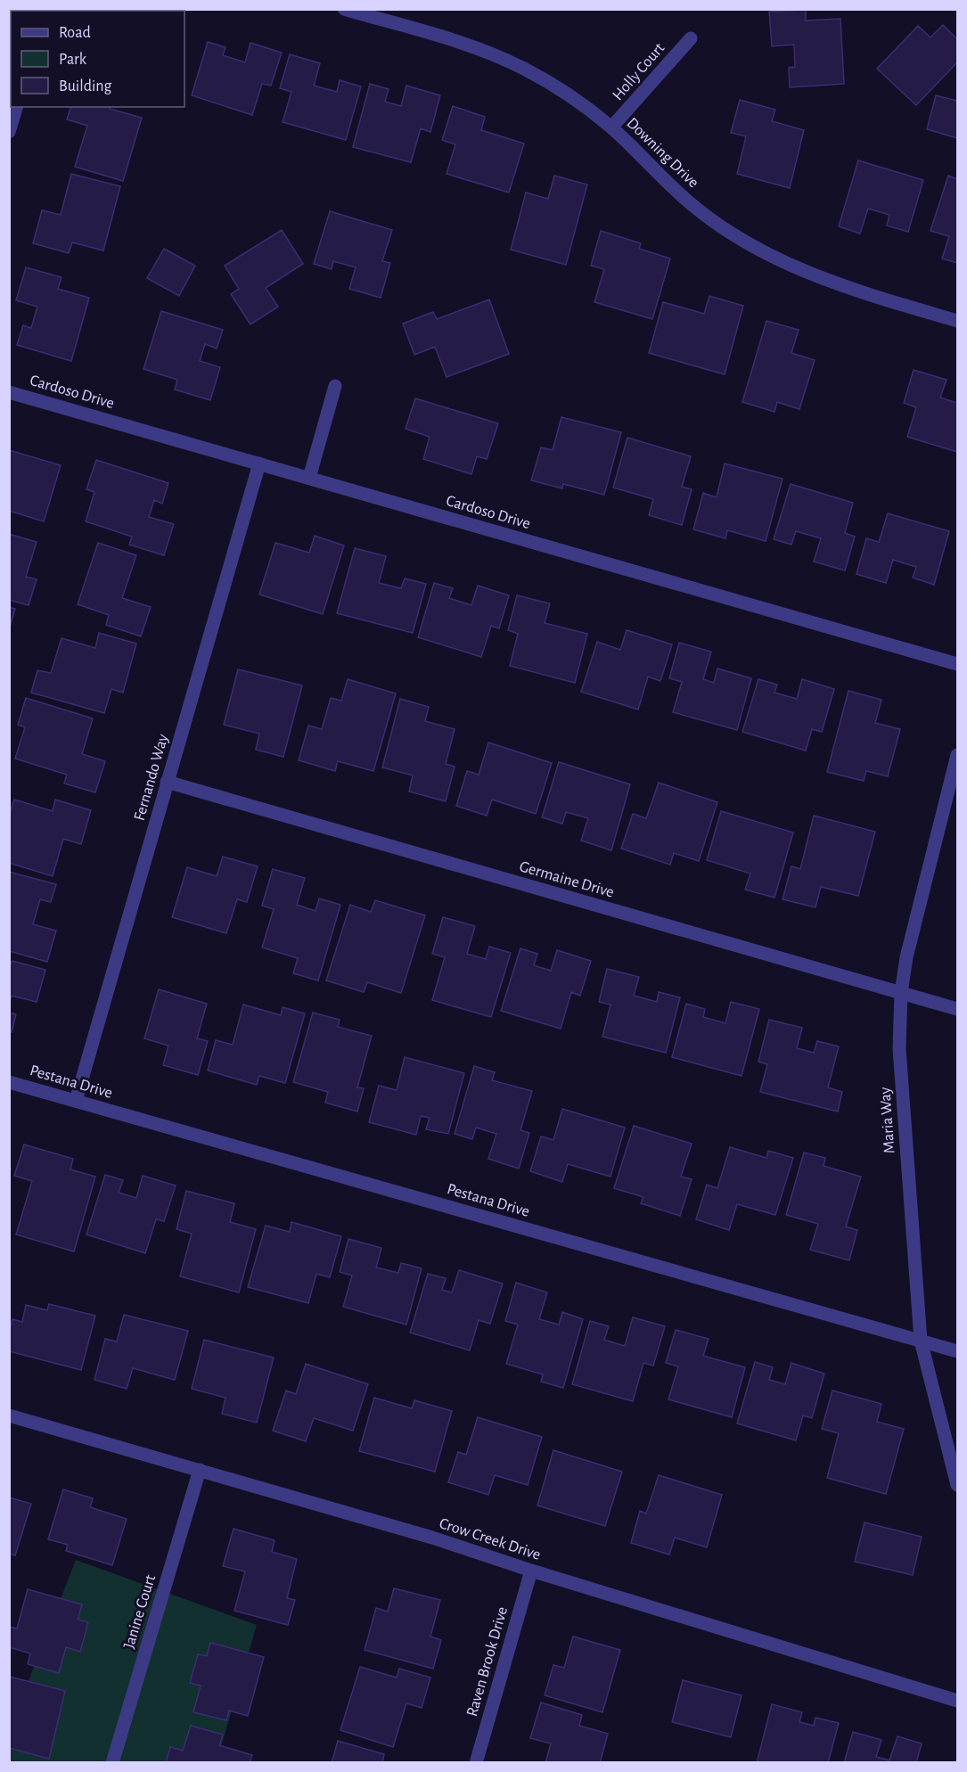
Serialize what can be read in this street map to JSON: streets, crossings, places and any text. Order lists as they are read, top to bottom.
{
  "streets": {
    "street": [
      "Holly Court",
      "Downing Drive",
      "Cardoso Drive",
      "Fernando Way",
      "Germaine Drive",
      "Pestana Drive",
      "Maria Way",
      "Crow Creek Drive",
      "Janine Court",
      "Raven Brook Drive"
    ]
  },
  "crossings": [
    ["Holly Court", "Downing Drive"],
    ["Cardoso Drive", "Fernando Way"],
    ["Fernando Way", "Germaine Drive"],
    ["Fernando Way", "Pestana Drive"],
    ["Germaine Drive", "Maria Way"],
    ["Pestana Drive", "Maria Way"],
    ["Crow Creek Drive", "Janine Court"],
    ["Crow Creek Drive", "Raven Brook Drive"]
  ],
  "legend": ["Road", "Park", "Building"]
}
